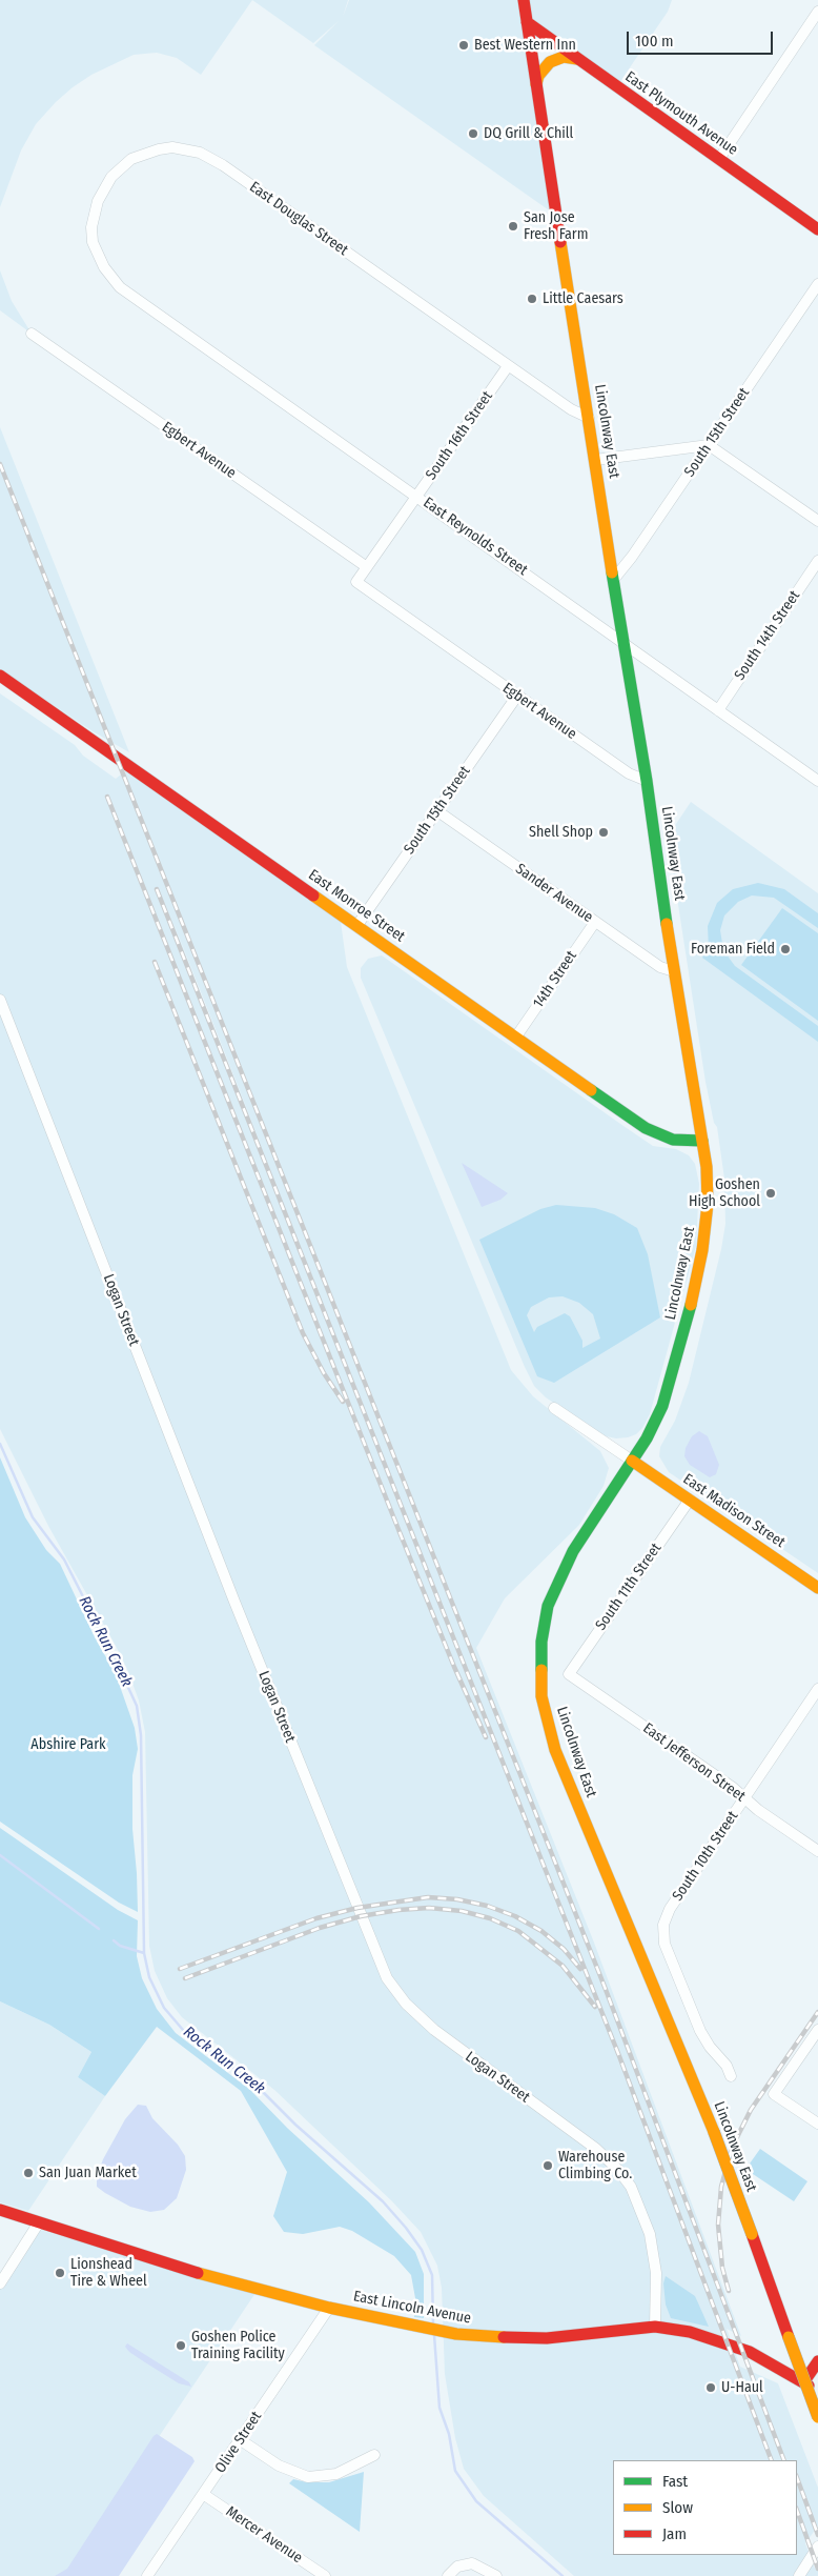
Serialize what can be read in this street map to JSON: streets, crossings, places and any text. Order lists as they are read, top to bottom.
{
  "streets": {
    "main road": [
      "East Plymouth Avenue",
      "Lincolnway East",
      "East Monroe Street",
      "East Madison Street",
      "East Lincoln Avenue"
    ],
    "street": [
      "East Douglas Street",
      "South 15th Street",
      "South 16th Street",
      "Egbert Avenue",
      "East Reynolds Street",
      "South 14th Street",
      "Sander Avenue",
      "14th Street",
      "Logan Street",
      "South 11th Street",
      "East Jefferson Street",
      "South 10th Street",
      "Olive Street",
      "Mercer Avenue"
    ]
  },
  "crossings": [
    ["East Plymouth Avenue", "Lincolnway East"],
    ["East Douglas Street", "Lincolnway East"],
    ["East Douglas Street", "South 16th Street"],
    ["East Douglas Street", "East Reynolds Street"],
    ["Lincolnway East", "South 15th Street"],
    ["Lincolnway East", "Egbert Avenue"],
    ["Lincolnway East", "East Reynolds Street"],
    ["Lincolnway East", "Sander Avenue"],
    ["Lincolnway East", "East Monroe Street"],
    ["Lincolnway East", "East Madison Street"],
    ["South 15th Street", "Egbert Avenue"],
    ["South 15th Street", "Sander Avenue"],
    ["South 15th Street", "East Monroe Street"],
    ["South 16th Street", "Egbert Avenue"],
    ["South 16th Street", "East Reynolds Street"],
    ["East Reynolds Street", "South 14th Street"],
    ["Sander Avenue", "14th Street"],
    ["East Monroe Street", "14th Street"],
    ["Logan Street", "East Lincoln Avenue"],
    ["East Madison Street", "South 11th Street"],
    ["South 11th Street", "East Jefferson Street"],
    ["East Jefferson Street", "South 10th Street"],
    ["East Lincoln Avenue", "Olive Street"],
    ["Olive Street", "Mercer Avenue"]
  ],
  "water": ["Rock Run Creek"],
  "parks": ["Abshire Park"],
  "places": [
    "Best Western Inn",
    "DQ Grill & Chill",
    "San Jose Fresh Farm",
    "Little Caesars",
    "Shell Shop",
    "Foreman Field",
    "Goshen High School",
    "Warehouse Climbing Co.",
    "San Juan Market",
    "Lionshead Tire & Wheel",
    "Goshen Police Training Facility",
    "U-Haul"
  ],
  "legend": ["Fast", "Slow", "Jam"],
  "scale_bar": "100 m"
}
